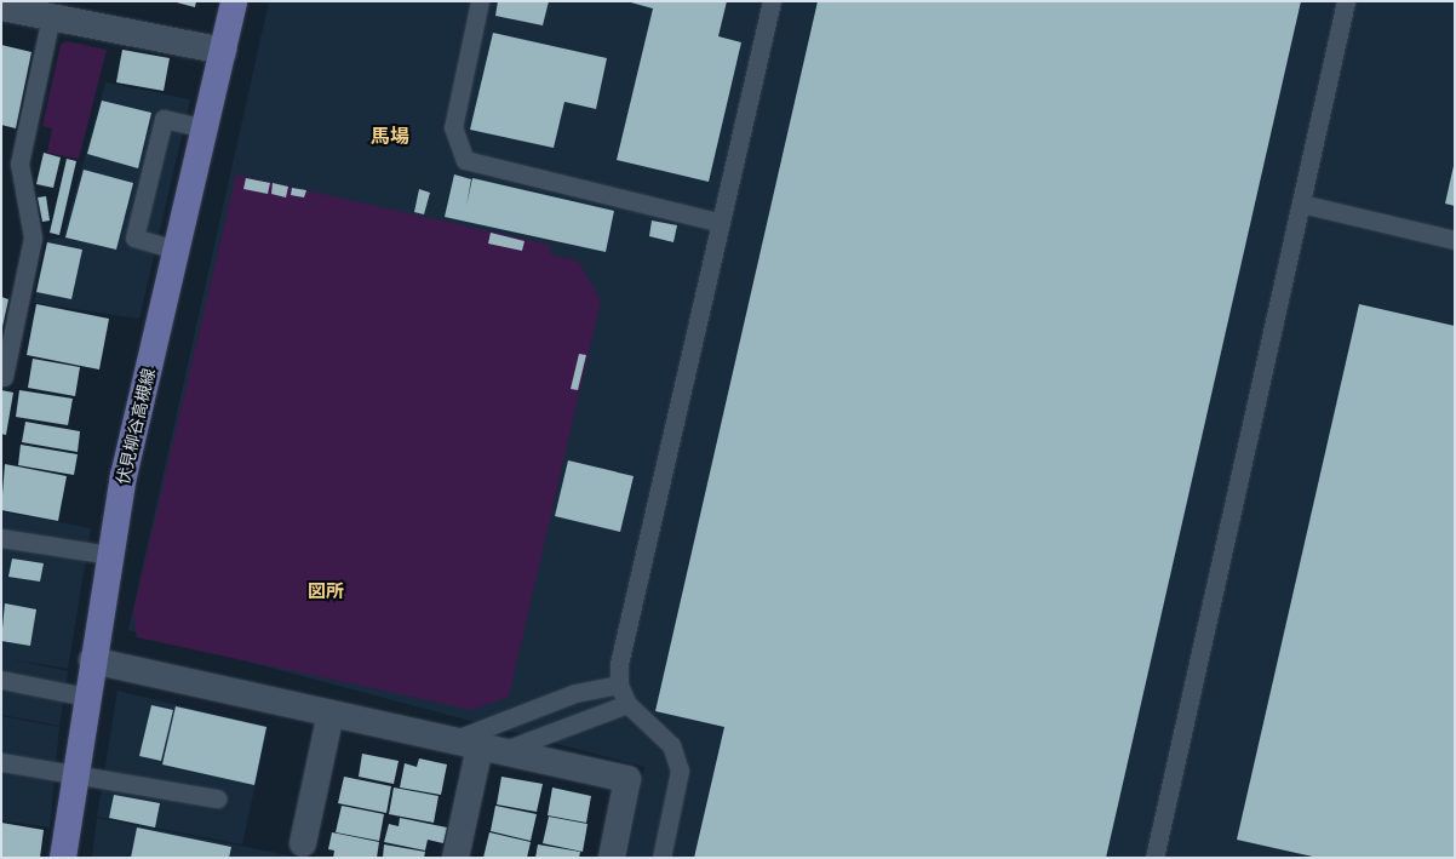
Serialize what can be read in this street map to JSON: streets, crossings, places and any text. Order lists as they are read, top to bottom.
{
  "streets": {
    "main road": ["伏見柳谷高槻線"]
  },
  "districts": ["馬場", "図所"]
}
